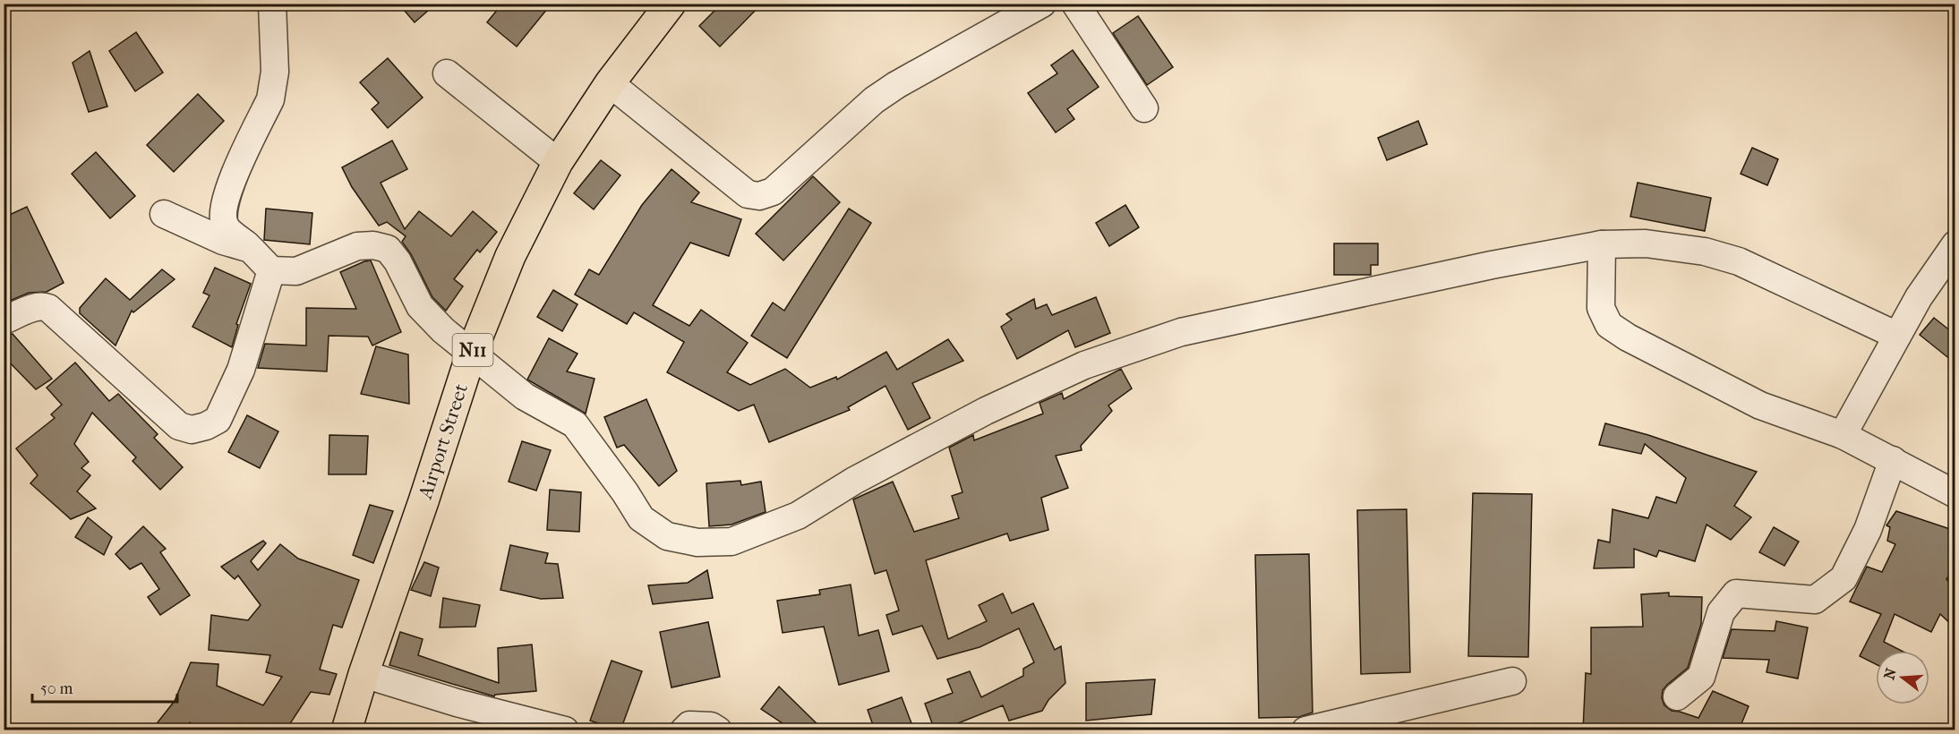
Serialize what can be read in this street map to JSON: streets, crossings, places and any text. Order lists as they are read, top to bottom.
{
  "streets": {
    "highway": ["N11", "Airport Street"]
  },
  "scale_bar": "50 m",
  "north": "left"
}
